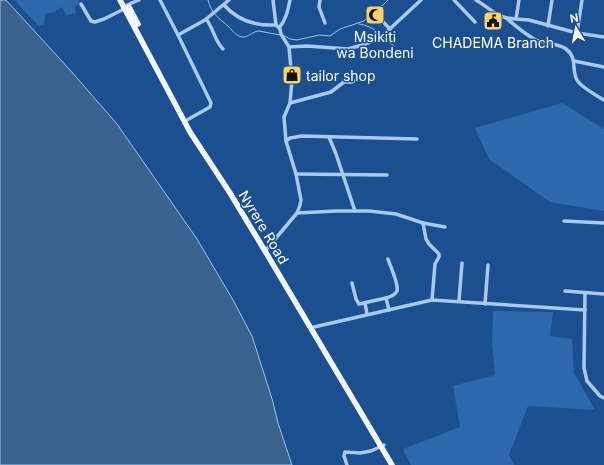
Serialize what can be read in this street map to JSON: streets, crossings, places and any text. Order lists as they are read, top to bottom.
{
  "streets": {
    "main road": ["Nyrere Road"]
  },
  "places": {
    "mosque": ["Msikiti wa Bondeni"],
    "public building": ["CHADEMA Branch"],
    "shop": ["tailor shop"]
  },
  "north": "top"
}
